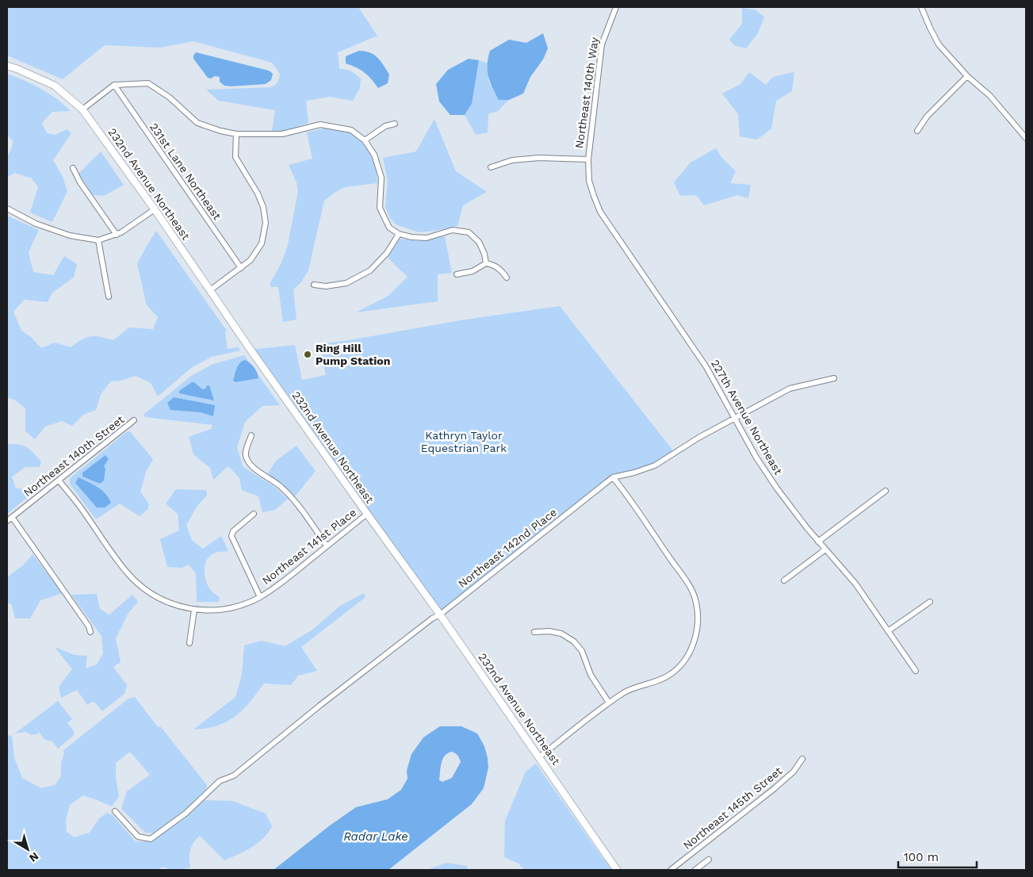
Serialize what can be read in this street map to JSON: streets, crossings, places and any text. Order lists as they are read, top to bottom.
{
  "streets": {
    "street": [
      "Northeast 140th Way",
      "231st Lane Northeast",
      "232nd Avenue Northeast",
      "227th Avenue Northeast",
      "Northeast 140th Street",
      "Northeast 141st Place",
      "Northeast 142nd Place",
      "Northeast 145th Street"
    ]
  },
  "crossings": [
    ["Northeast 140th Way", "227th Avenue Northeast"],
    ["232nd Avenue Northeast", "Northeast 141st Place"],
    ["232nd Avenue Northeast", "Northeast 142nd Place"],
    ["227th Avenue Northeast", "Northeast 142nd Place"],
    ["Northeast 140th Street", "Northeast 141st Place"]
  ],
  "water": ["Radar Lake"],
  "parks": ["Kathryn Taylor Equestrian Park"],
  "places": ["Ring Hill Pump Station"],
  "scale_bar": "100 m",
  "north": "bottom right"
}
